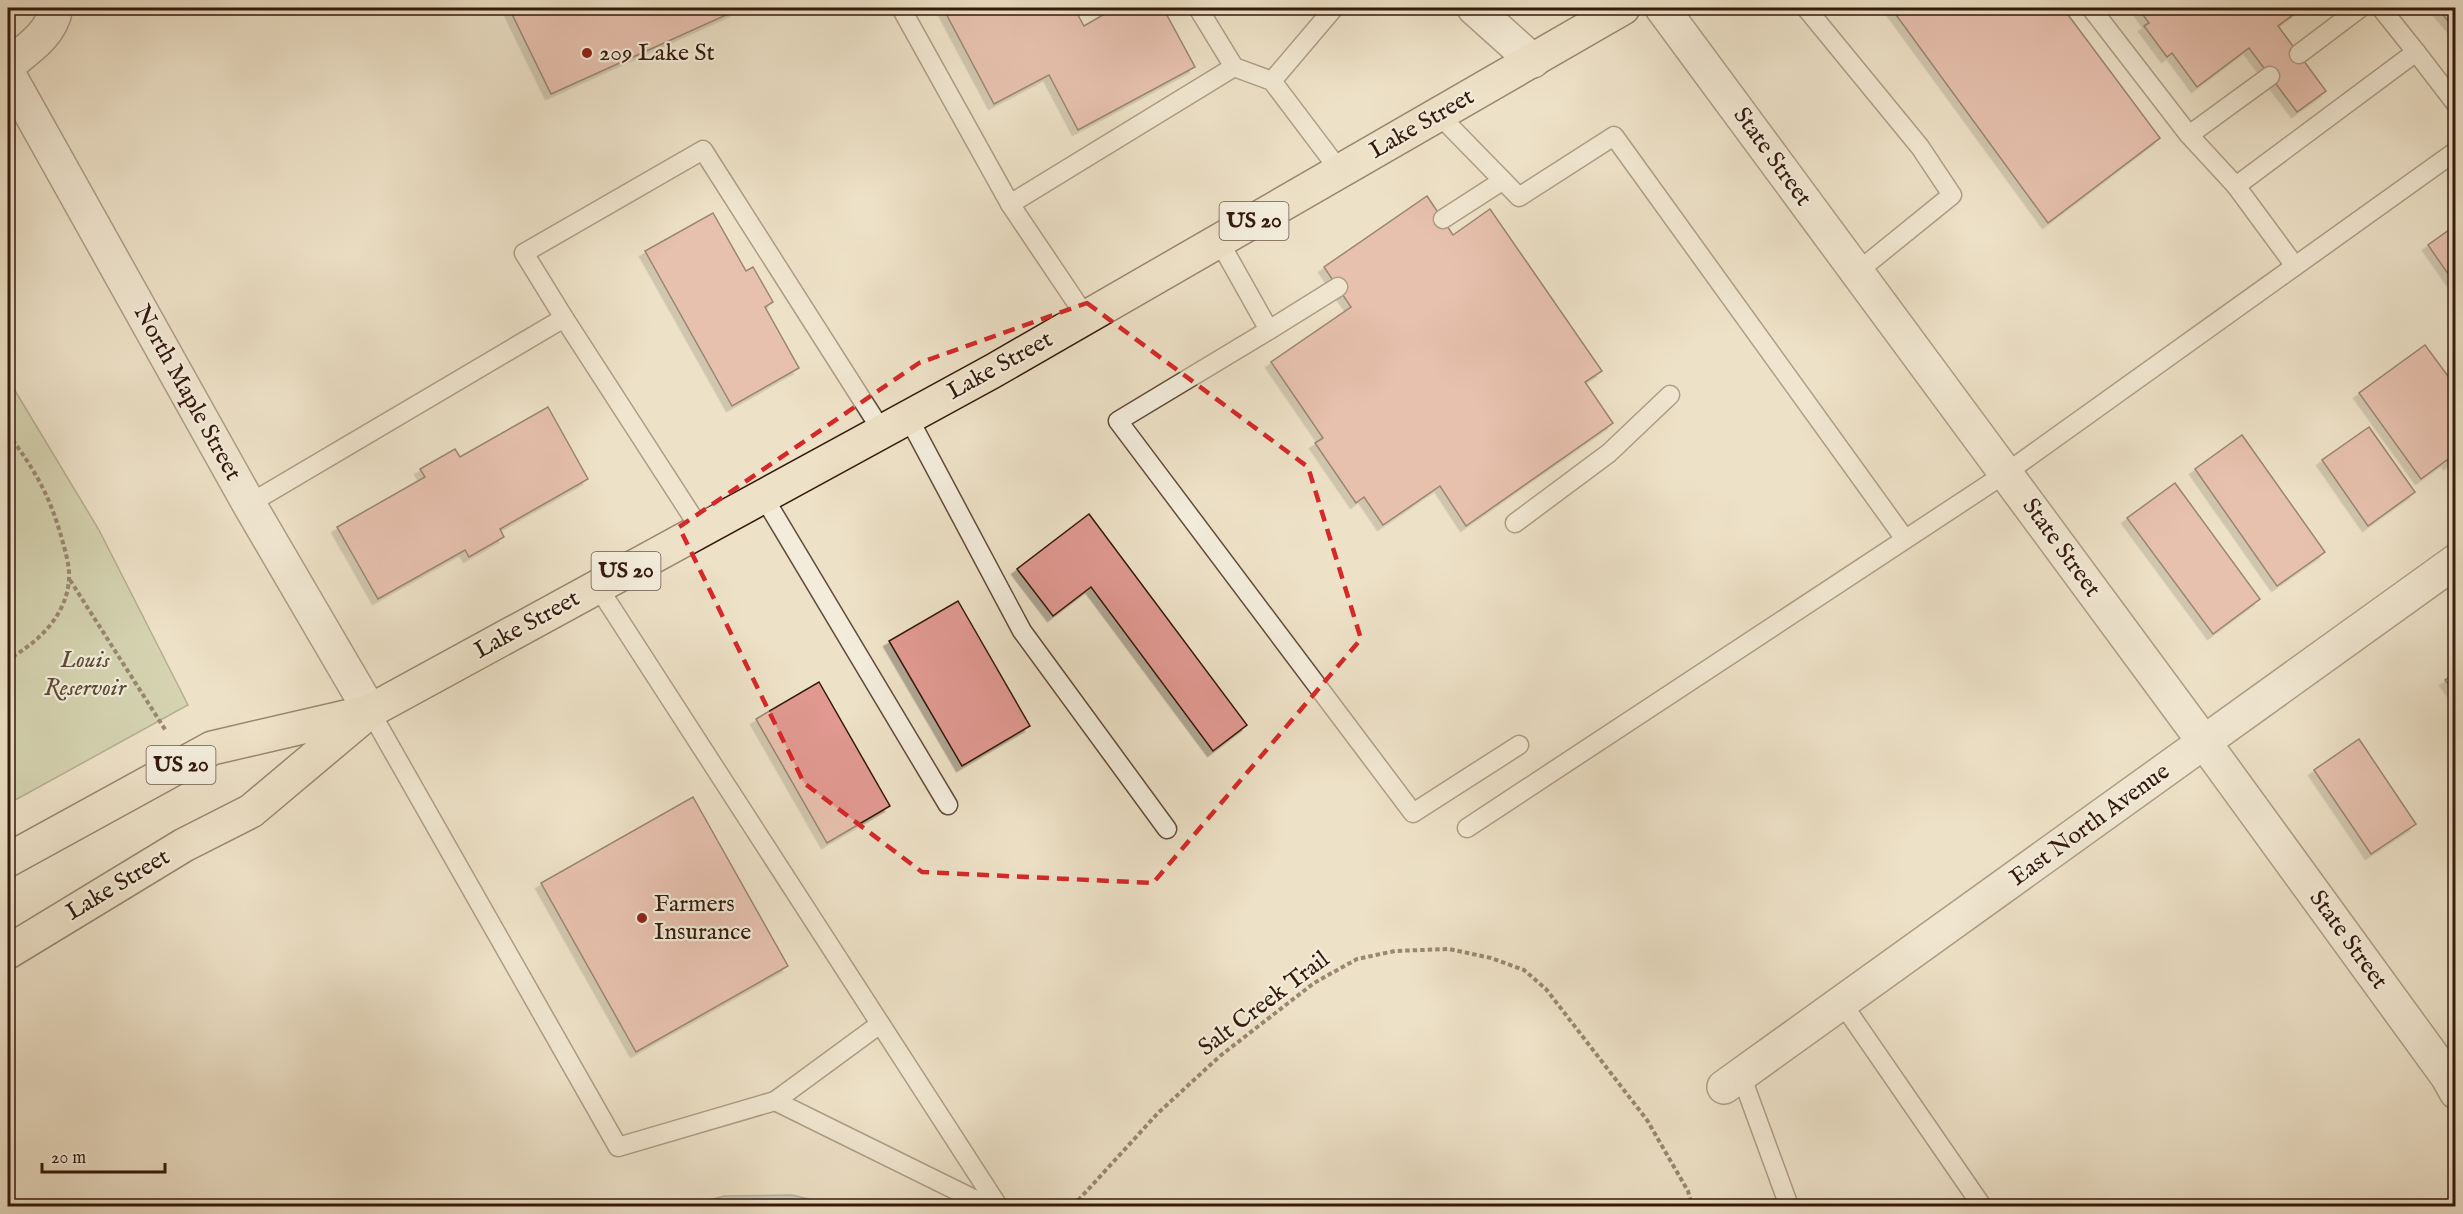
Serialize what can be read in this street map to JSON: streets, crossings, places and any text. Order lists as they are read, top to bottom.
{
  "streets": {
    "main road": ["Lake Street", "US 20"],
    "street": ["State Street", "North Maple Street", "East North Avenue"],
    "path": ["Salt Creek Trail"]
  },
  "crossings": [
    ["Lake Street", "North Maple Street"],
    ["State Street", "East North Avenue"]
  ],
  "parks": ["Louis Reservoir"],
  "places": ["209 Lake St", "Farmers Insurance"],
  "scale_bar": "20 m"
}
